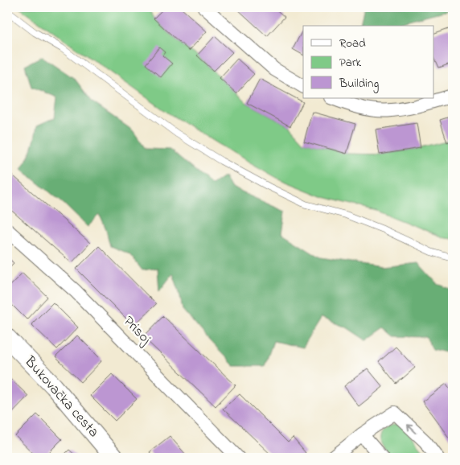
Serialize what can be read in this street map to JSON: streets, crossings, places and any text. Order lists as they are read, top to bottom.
{
  "streets": {
    "main road": ["Bukovačka cesta"],
    "street": ["Prisoj"]
  },
  "legend": ["Road", "Park", "Building"]
}
